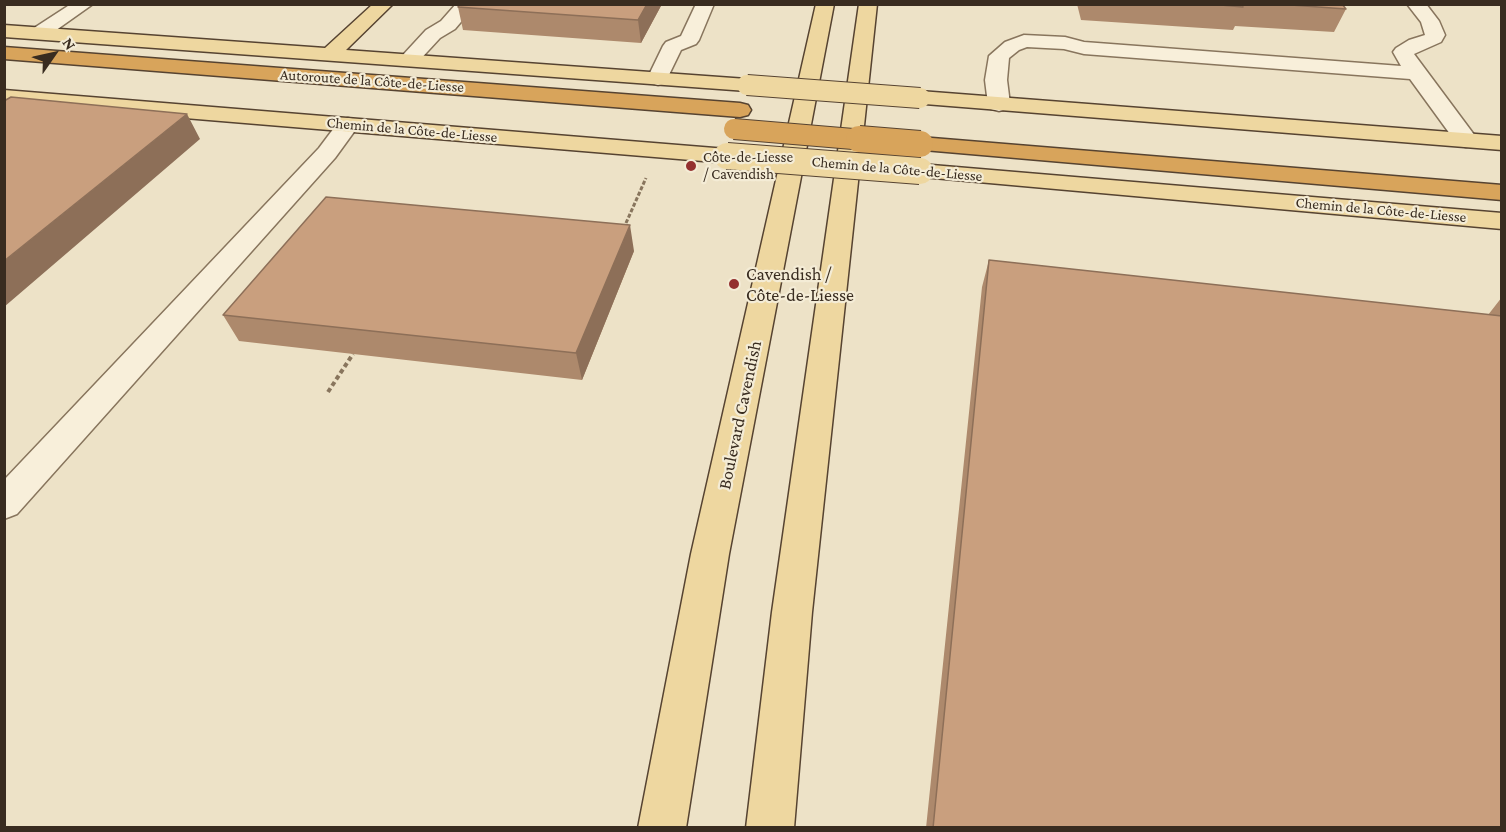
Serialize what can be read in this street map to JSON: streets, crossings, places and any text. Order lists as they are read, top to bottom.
{
  "streets": {
    "highway": ["Autoroute de la Côte-de-Liesse", "Chemin de la Côte-de-Liesse"],
    "main road": ["Boulevard Cavendish"]
  },
  "crossings": [
    ["Autoroute de la Côte-de-Liesse", "Chemin de la Côte-de-Liesse"]
  ],
  "places": ["Côte-de-Liesse / Cavendish", "Cavendish / Côte-de-Liesse"],
  "north": "top right"
}
